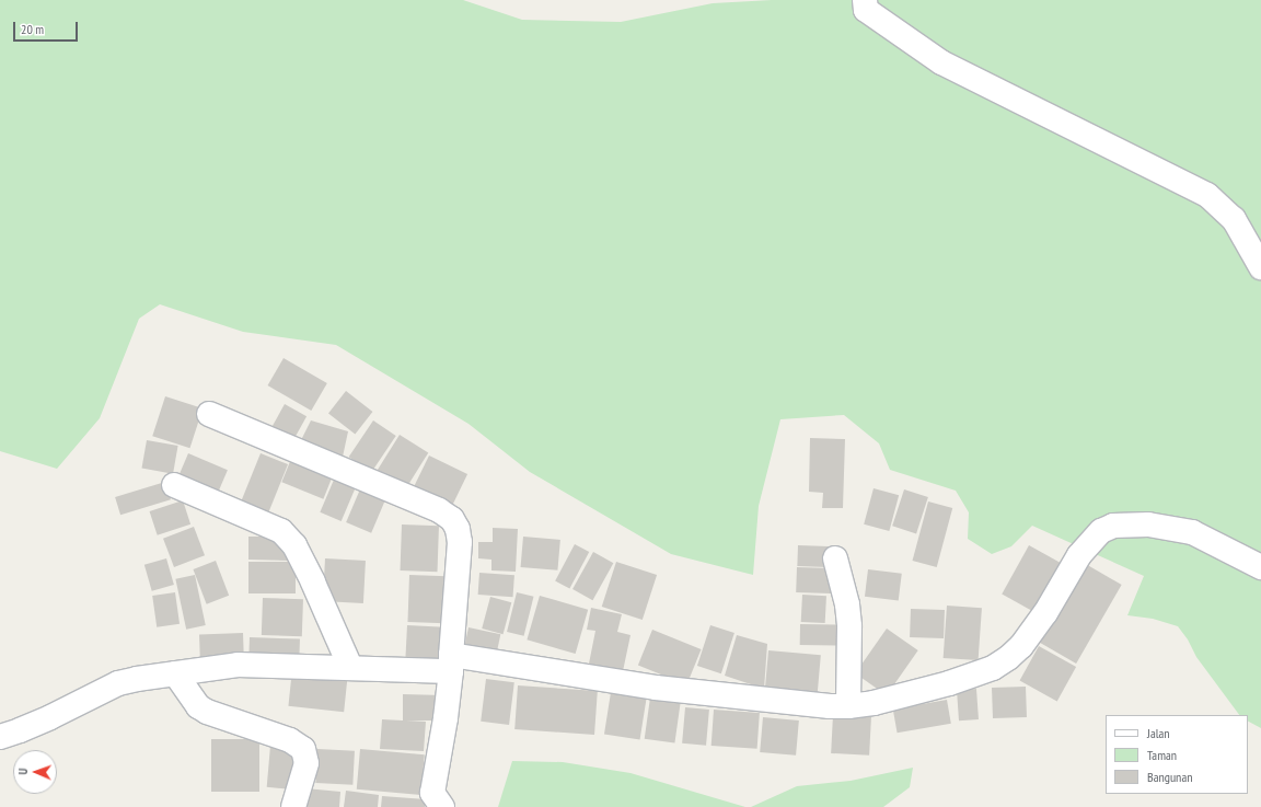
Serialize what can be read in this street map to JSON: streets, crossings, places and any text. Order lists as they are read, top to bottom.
{
  "legend": ["Jalan", "Taman", "Bangunan"],
  "scale_bar": "20 m",
  "north": "left"
}
